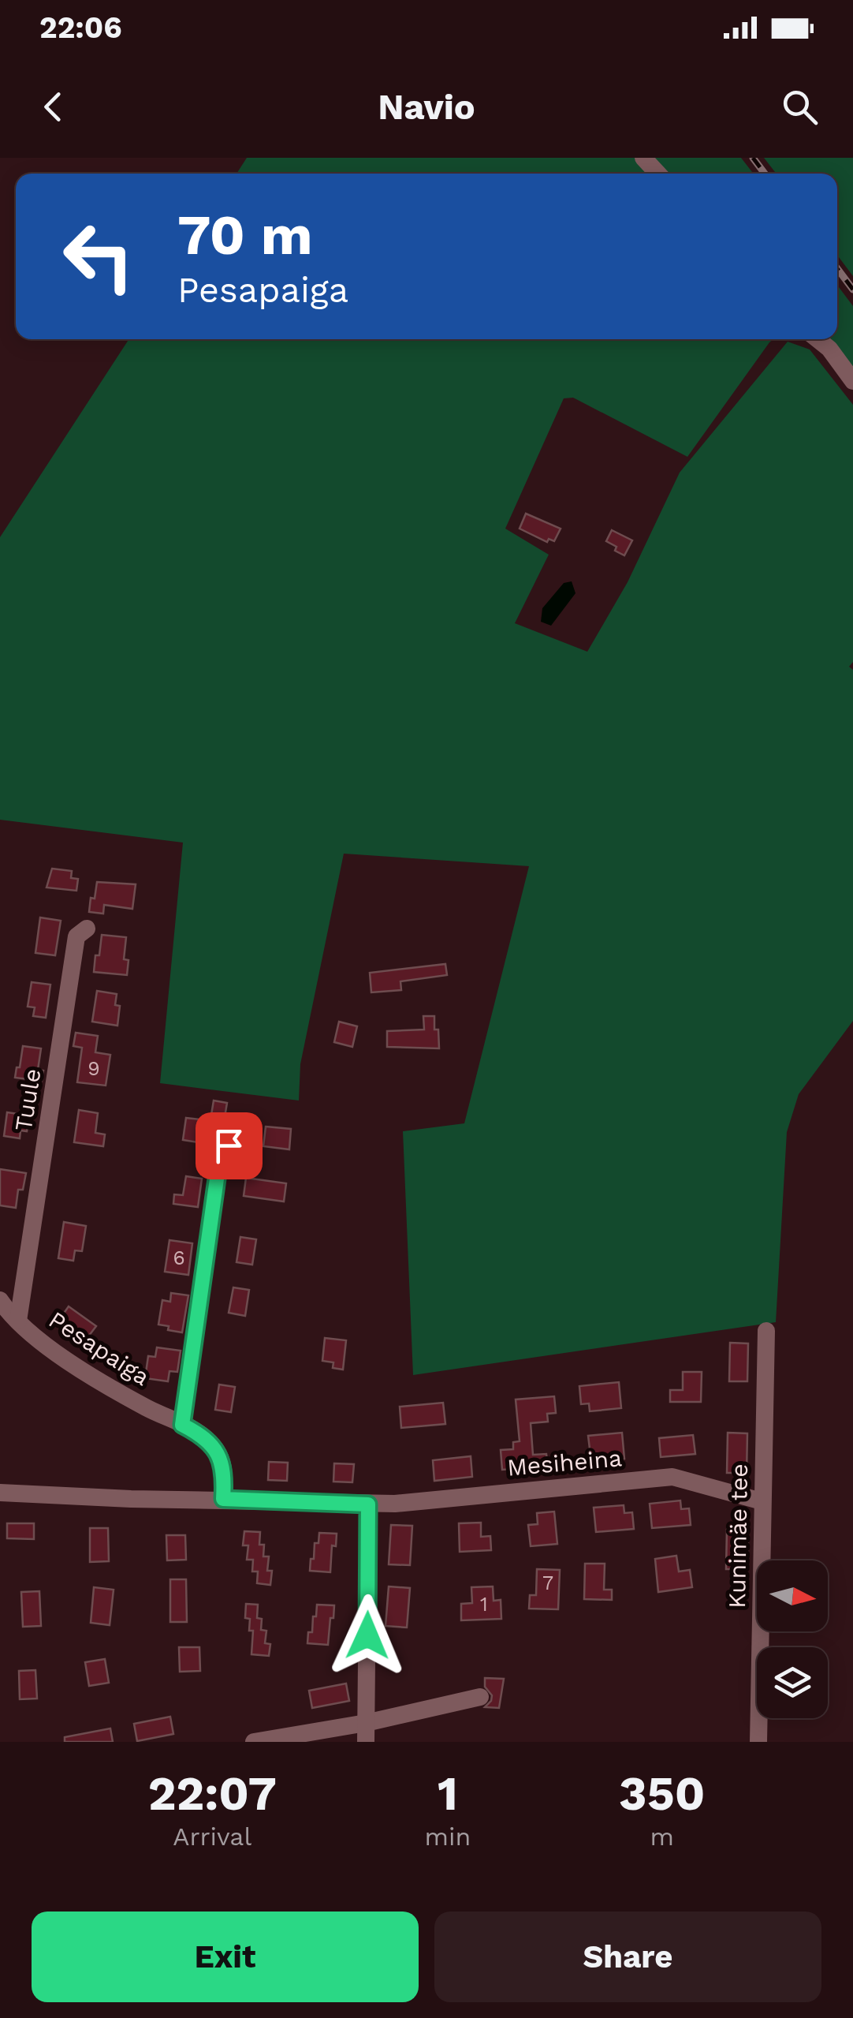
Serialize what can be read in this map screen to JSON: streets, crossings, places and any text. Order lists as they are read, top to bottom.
{
  "streets": {
    "street": [
      "Tuule",
      "Pesapaiga",
      "Mesiheina",
      "Kunimäe tee"
    ]
  },
  "crossings": [
    ["Tuule", "Pesapaiga"],
    ["Mesiheina", "Kunimäe tee"]
  ],
  "house_numbers": [
    "9",
    "6",
    "7",
    "1"
  ],
  "north": "right",
  "page": {
    "status": "22:06",
    "header": "Navio",
    "turn": ["70 m", "Pesapaiga"],
    "eta": [
      "22:07",
      "Arrival",
      "1",
      "min",
      "350",
      "m"
    ],
    "buttons": ["Exit", "Share"]
  }
}
